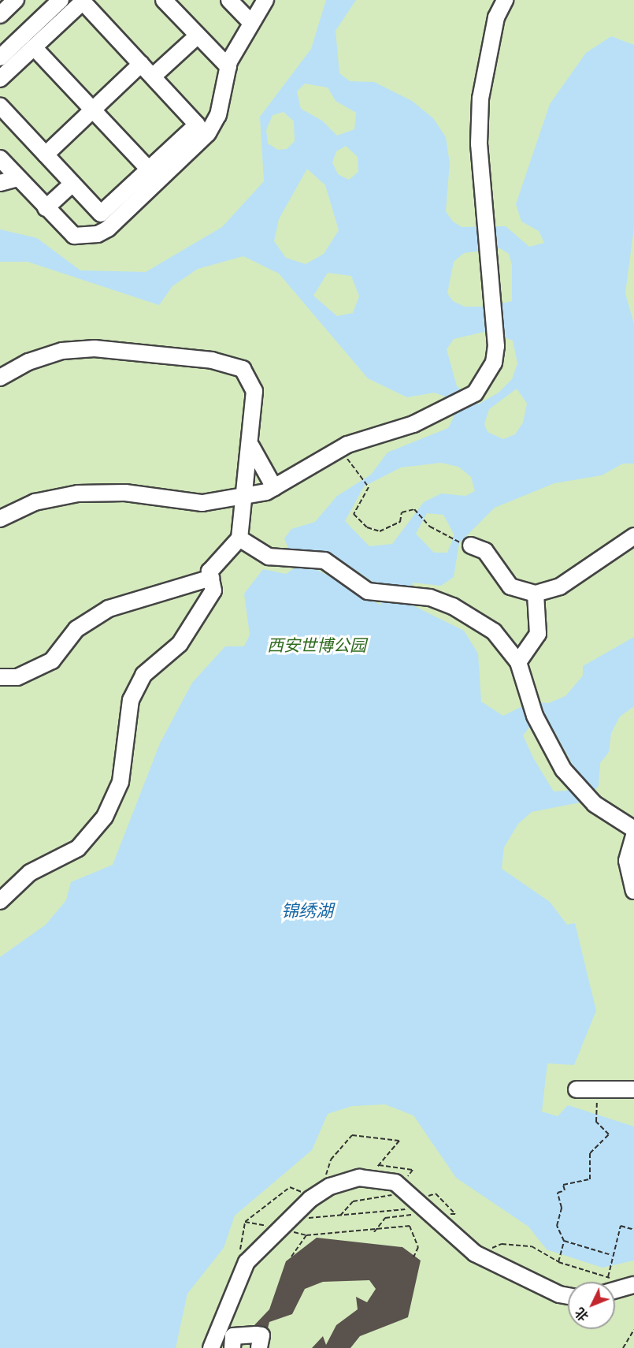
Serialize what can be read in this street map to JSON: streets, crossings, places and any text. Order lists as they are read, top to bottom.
{
  "water": ["锦绣湖"],
  "parks": ["西安世博公园"],
  "north": "bottom left"
}
